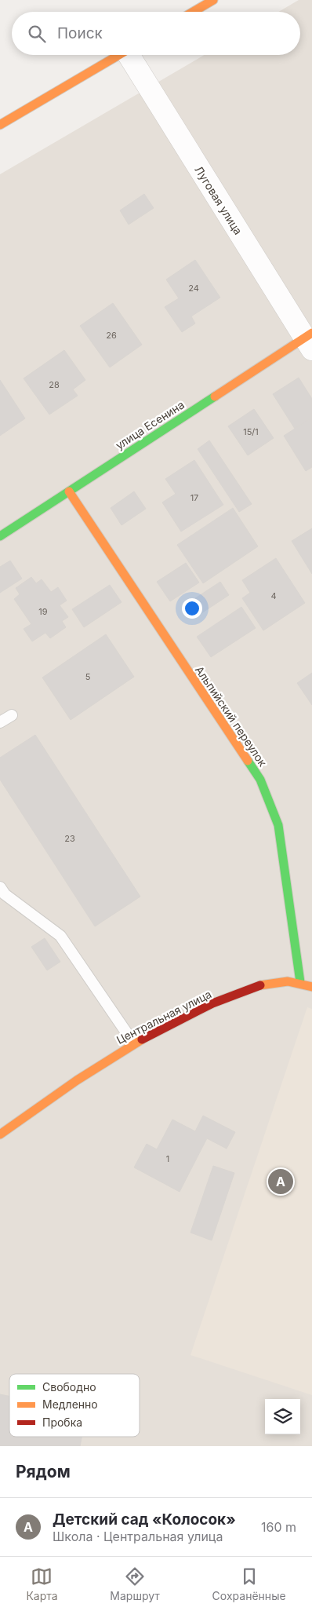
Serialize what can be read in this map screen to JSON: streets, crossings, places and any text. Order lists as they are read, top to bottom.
{
  "streets": {
    "street": [
      "Луговая улица",
      "улица Есенина",
      "Альпийский переулок",
      "Центральная улица"
    ]
  },
  "crossings": [
    ["Луговая улица", "улица Есенина"],
    ["улица Есенина", "Альпийский переулок"],
    ["Альпийский переулок", "Центральная улица"]
  ],
  "house_numbers": [
    "24",
    "26",
    "28",
    "15/1",
    "17",
    "4",
    "19",
    "5",
    "23",
    "1"
  ],
  "legend": ["Свободно", "Медленно", "Пробка"],
  "page": {
    "search": "Поиск",
    "pins": "A",
    "heading": "Рядом",
    "list": [
      {
        "mark": "A",
        "name": "Детский сад «Колосок»",
        "note": "Школа · Центральная улица",
        "value": "160 m"
      }
    ],
    "nav": ["Карта", "Маршрут", "Сохранённые"]
  }
}
